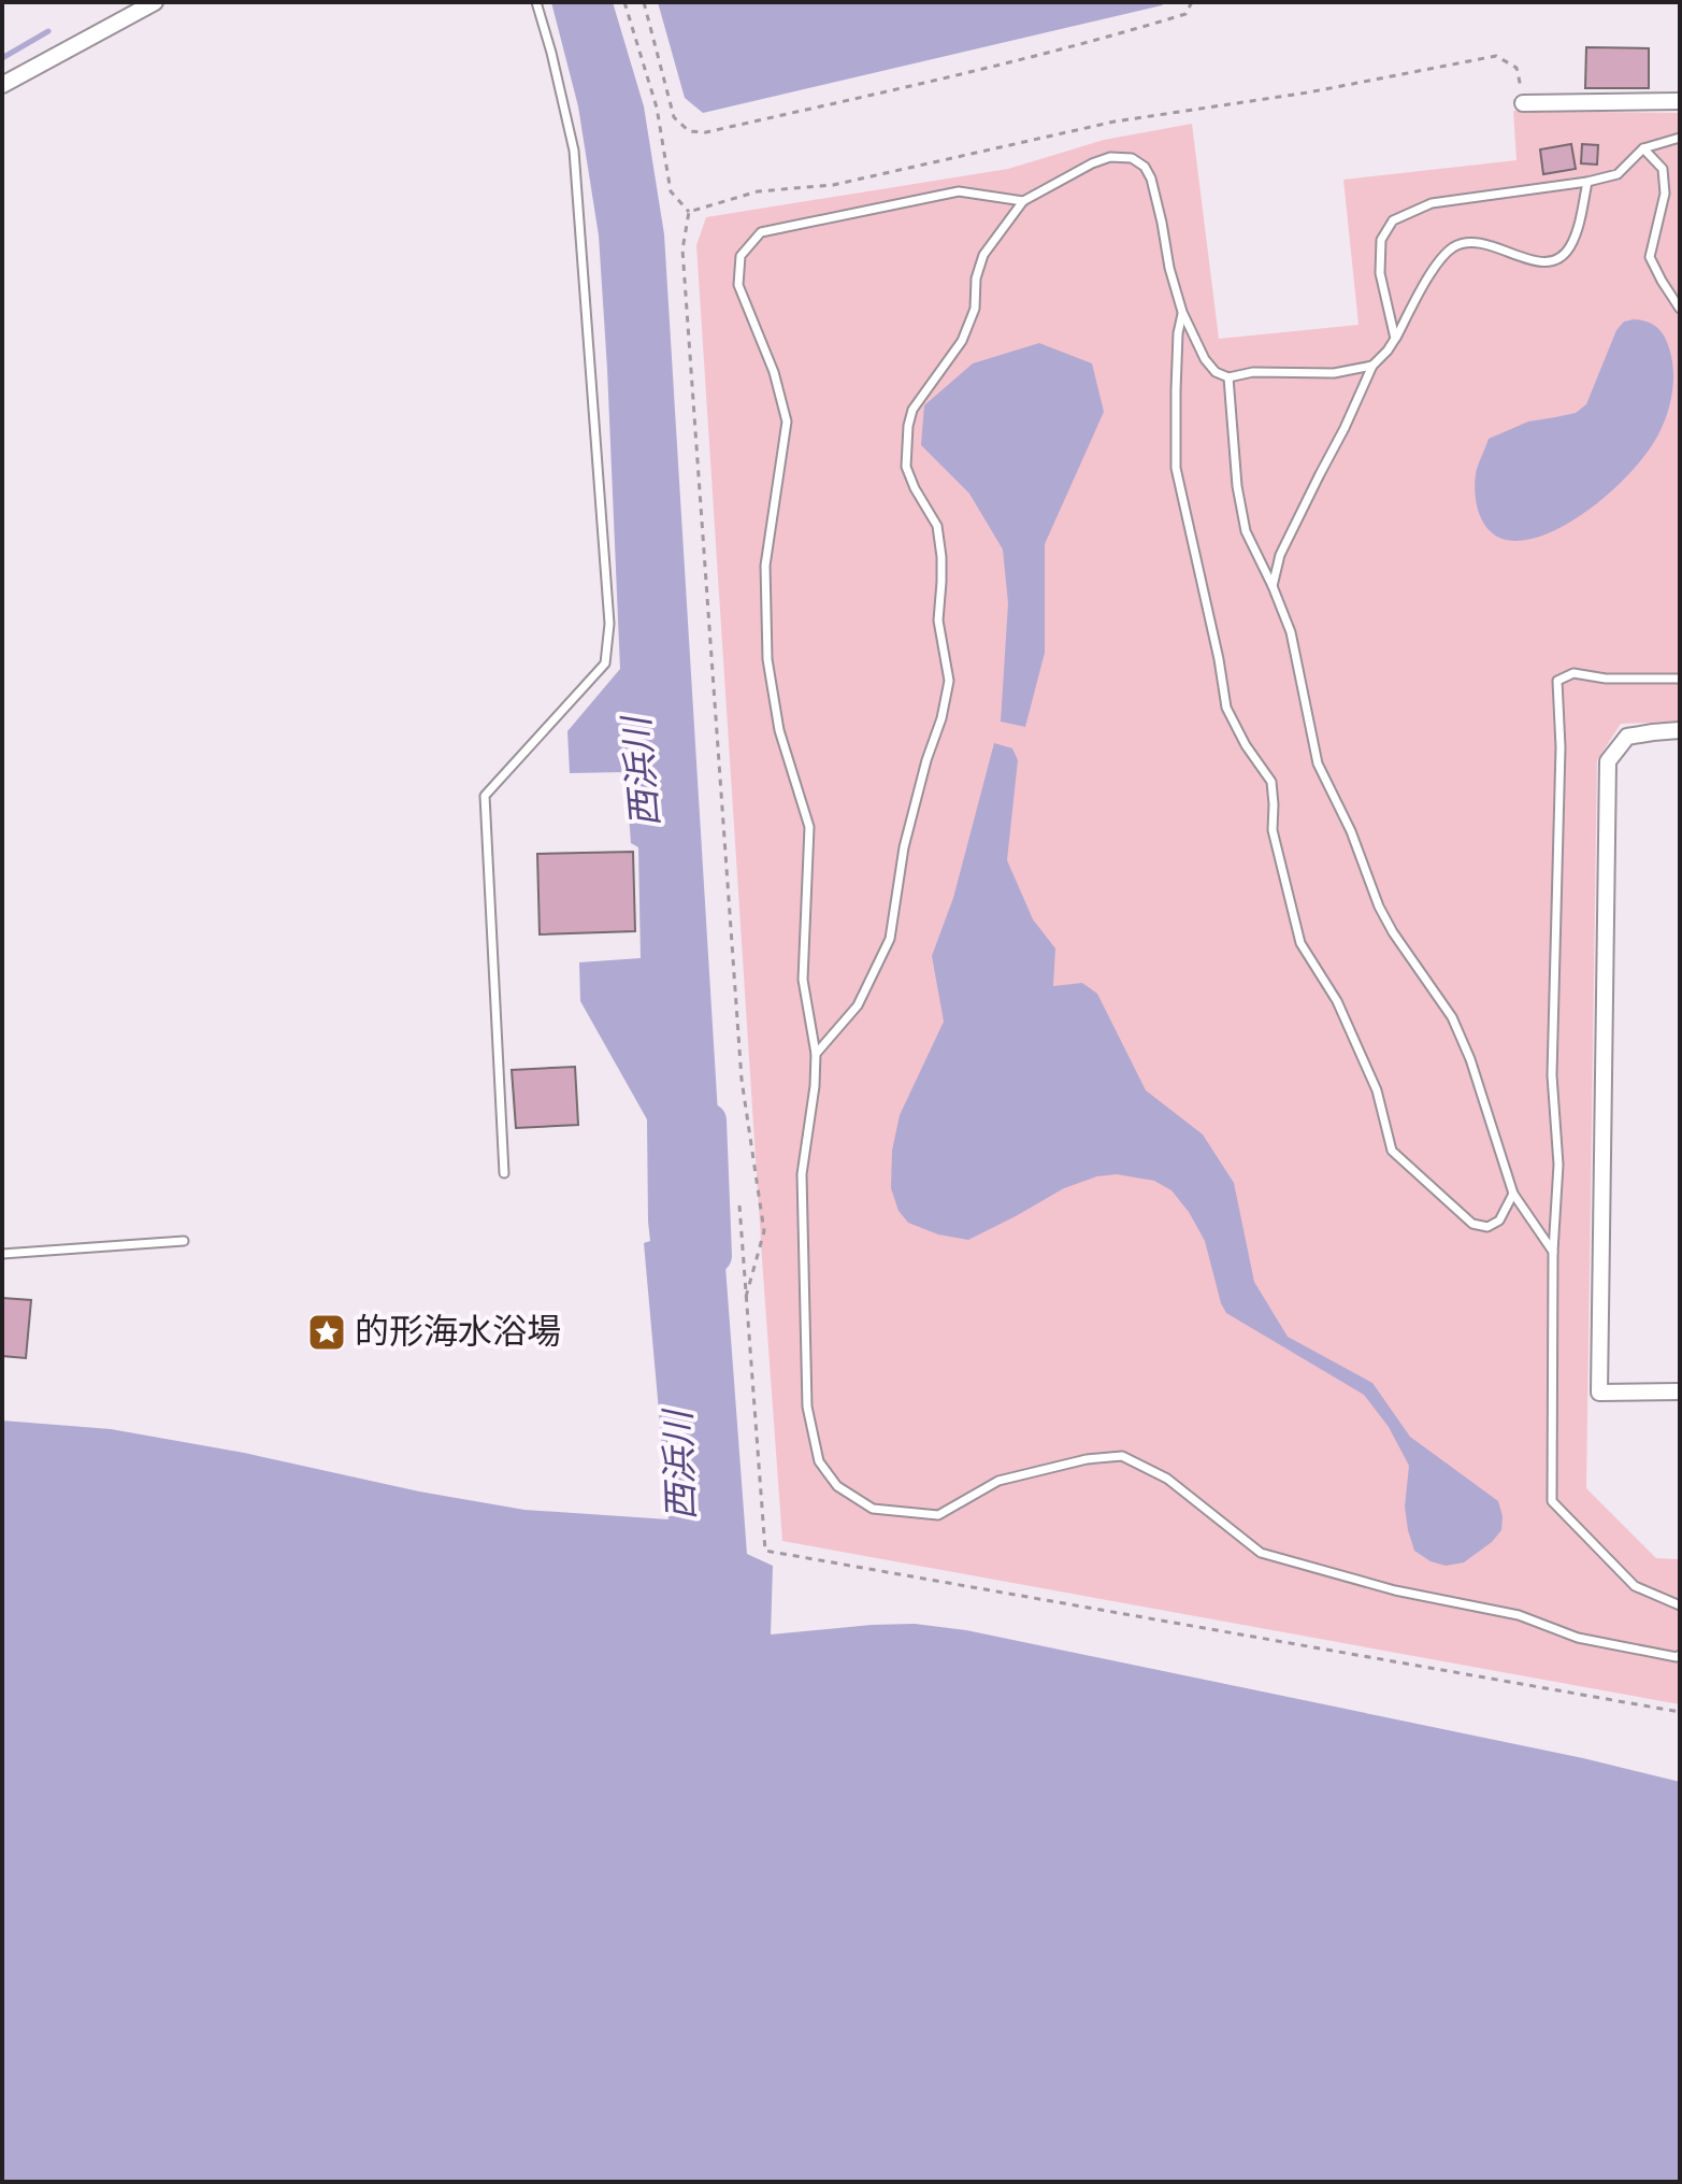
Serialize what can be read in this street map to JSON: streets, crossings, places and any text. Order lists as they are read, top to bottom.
{
  "water": ["西浜川"],
  "places": {
    "place": ["的形海水浴場"]
  }
}
